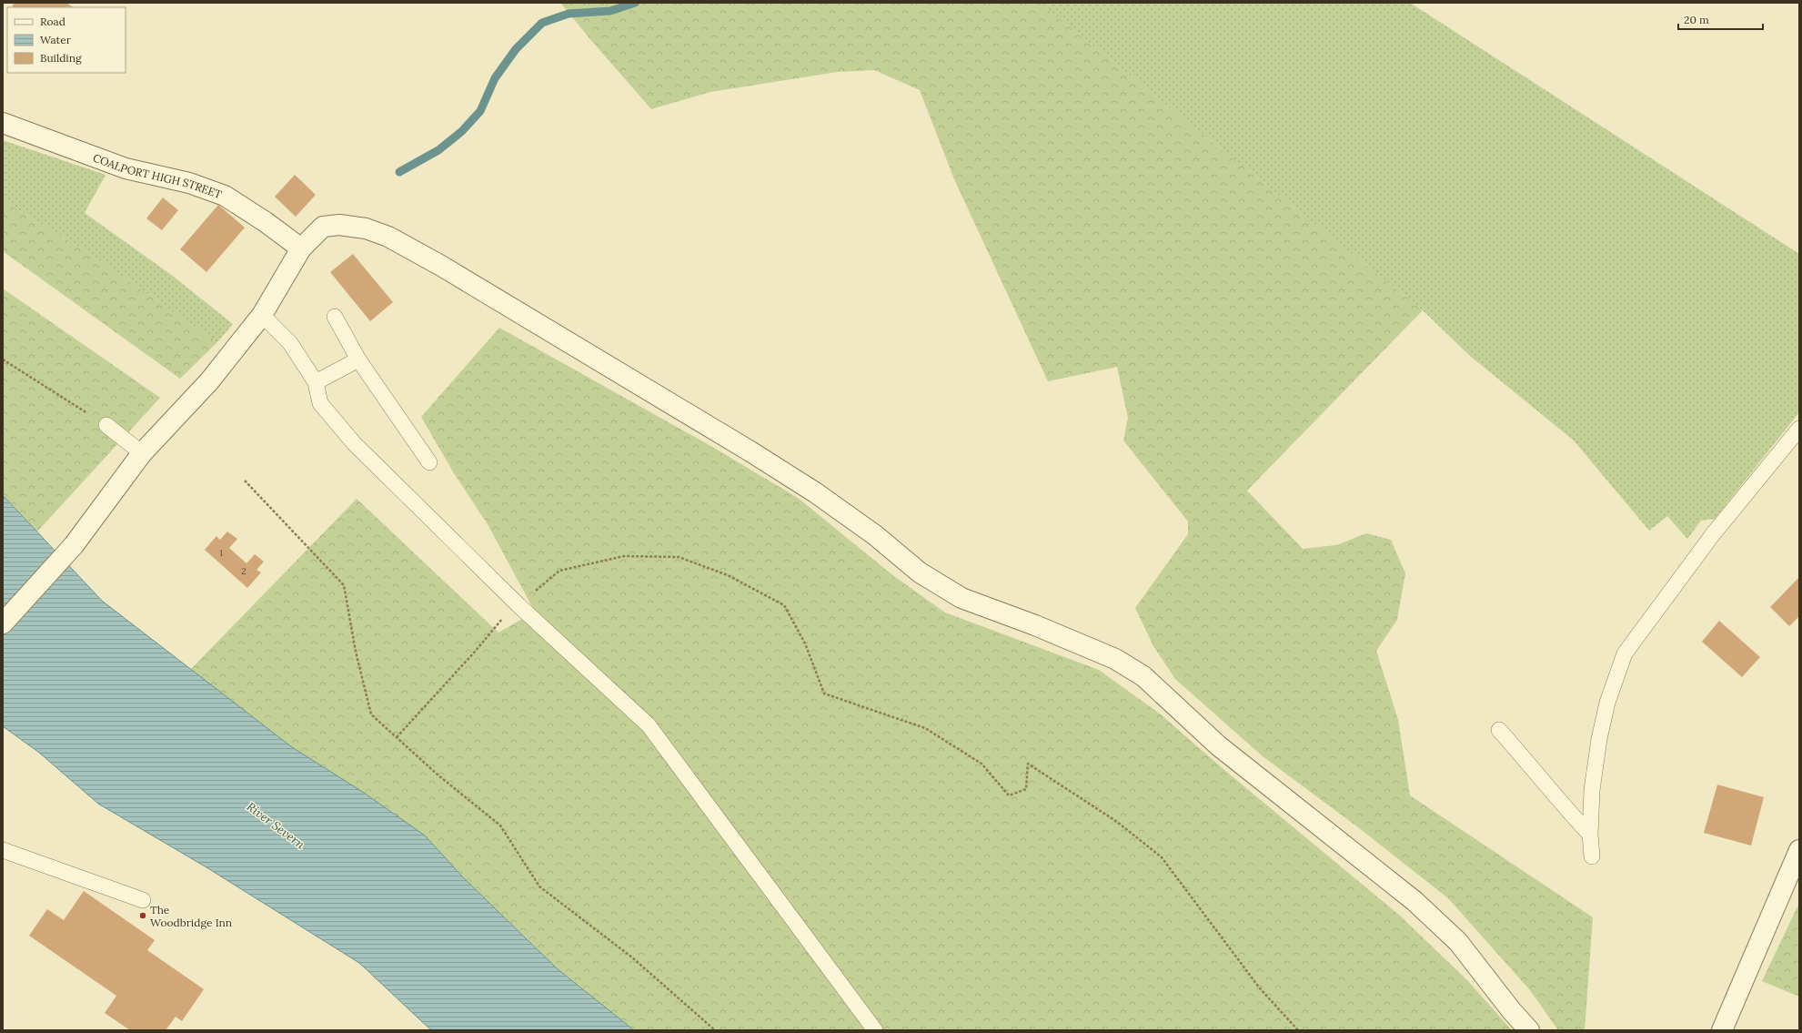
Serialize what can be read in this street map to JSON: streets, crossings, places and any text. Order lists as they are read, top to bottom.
{
  "streets": {
    "street": ["COALPORT HIGH STREET"]
  },
  "water": ["River Severn"],
  "places": ["The Woodbridge Inn"],
  "house_numbers": ["1", "2"],
  "legend": ["Road", "Water", "Building"],
  "scale_bar": "20 m"
}
